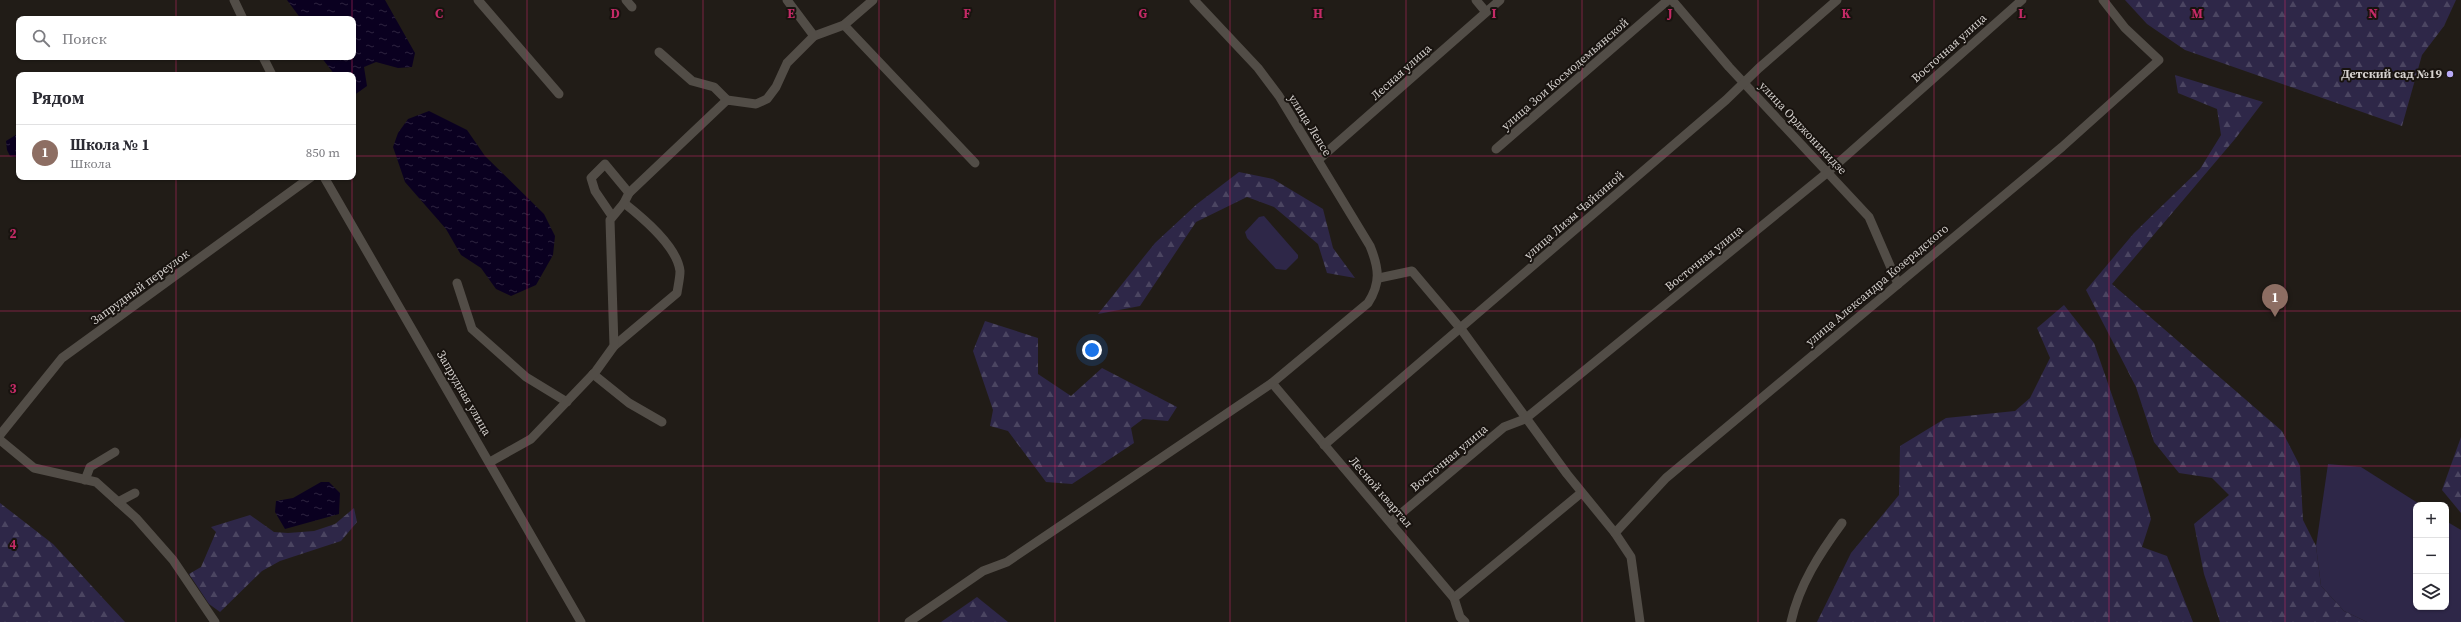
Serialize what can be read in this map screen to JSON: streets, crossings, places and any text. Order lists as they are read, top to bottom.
{
  "streets": {
    "street": [
      "Восточная улица",
      "Лесная улица",
      "улица Зои Космодемьянской",
      "улица Лепсе",
      "улица Орджоникидзе",
      "улица Лизы Чайкиной",
      "улица Александра Козерадского",
      "Запрудный переулок",
      "Запрудная улица",
      "Лесной квартал"
    ]
  },
  "crossings": [
    ["Восточная улица", "улица Орджоникидзе"],
    ["Восточная улица", "Лесной квартал"],
    ["Лесная улица", "улица Лепсе"],
    ["улица Орджоникидзе", "улица Лизы Чайкиной"],
    ["улица Орджоникидзе", "улица Александра Козерадского"],
    ["улица Лизы Чайкиной", "Лесной квартал"]
  ],
  "places": ["Детский сад №19"],
  "page": {
    "search": "Поиск",
    "heading": "Рядом",
    "list": [
      {
        "mark": "1",
        "name": "Школа № 1",
        "note": "Школа",
        "value": "850 m"
      }
    ],
    "pins": "1",
    "map_buttons": ["+", "−"]
  },
  "grid": {
    "columns": [
      "C",
      "D",
      "E",
      "F",
      "G",
      "H",
      "I",
      "J",
      "K",
      "L",
      "M",
      "N"
    ],
    "rows": ["2", "3", "4"]
  }
}
